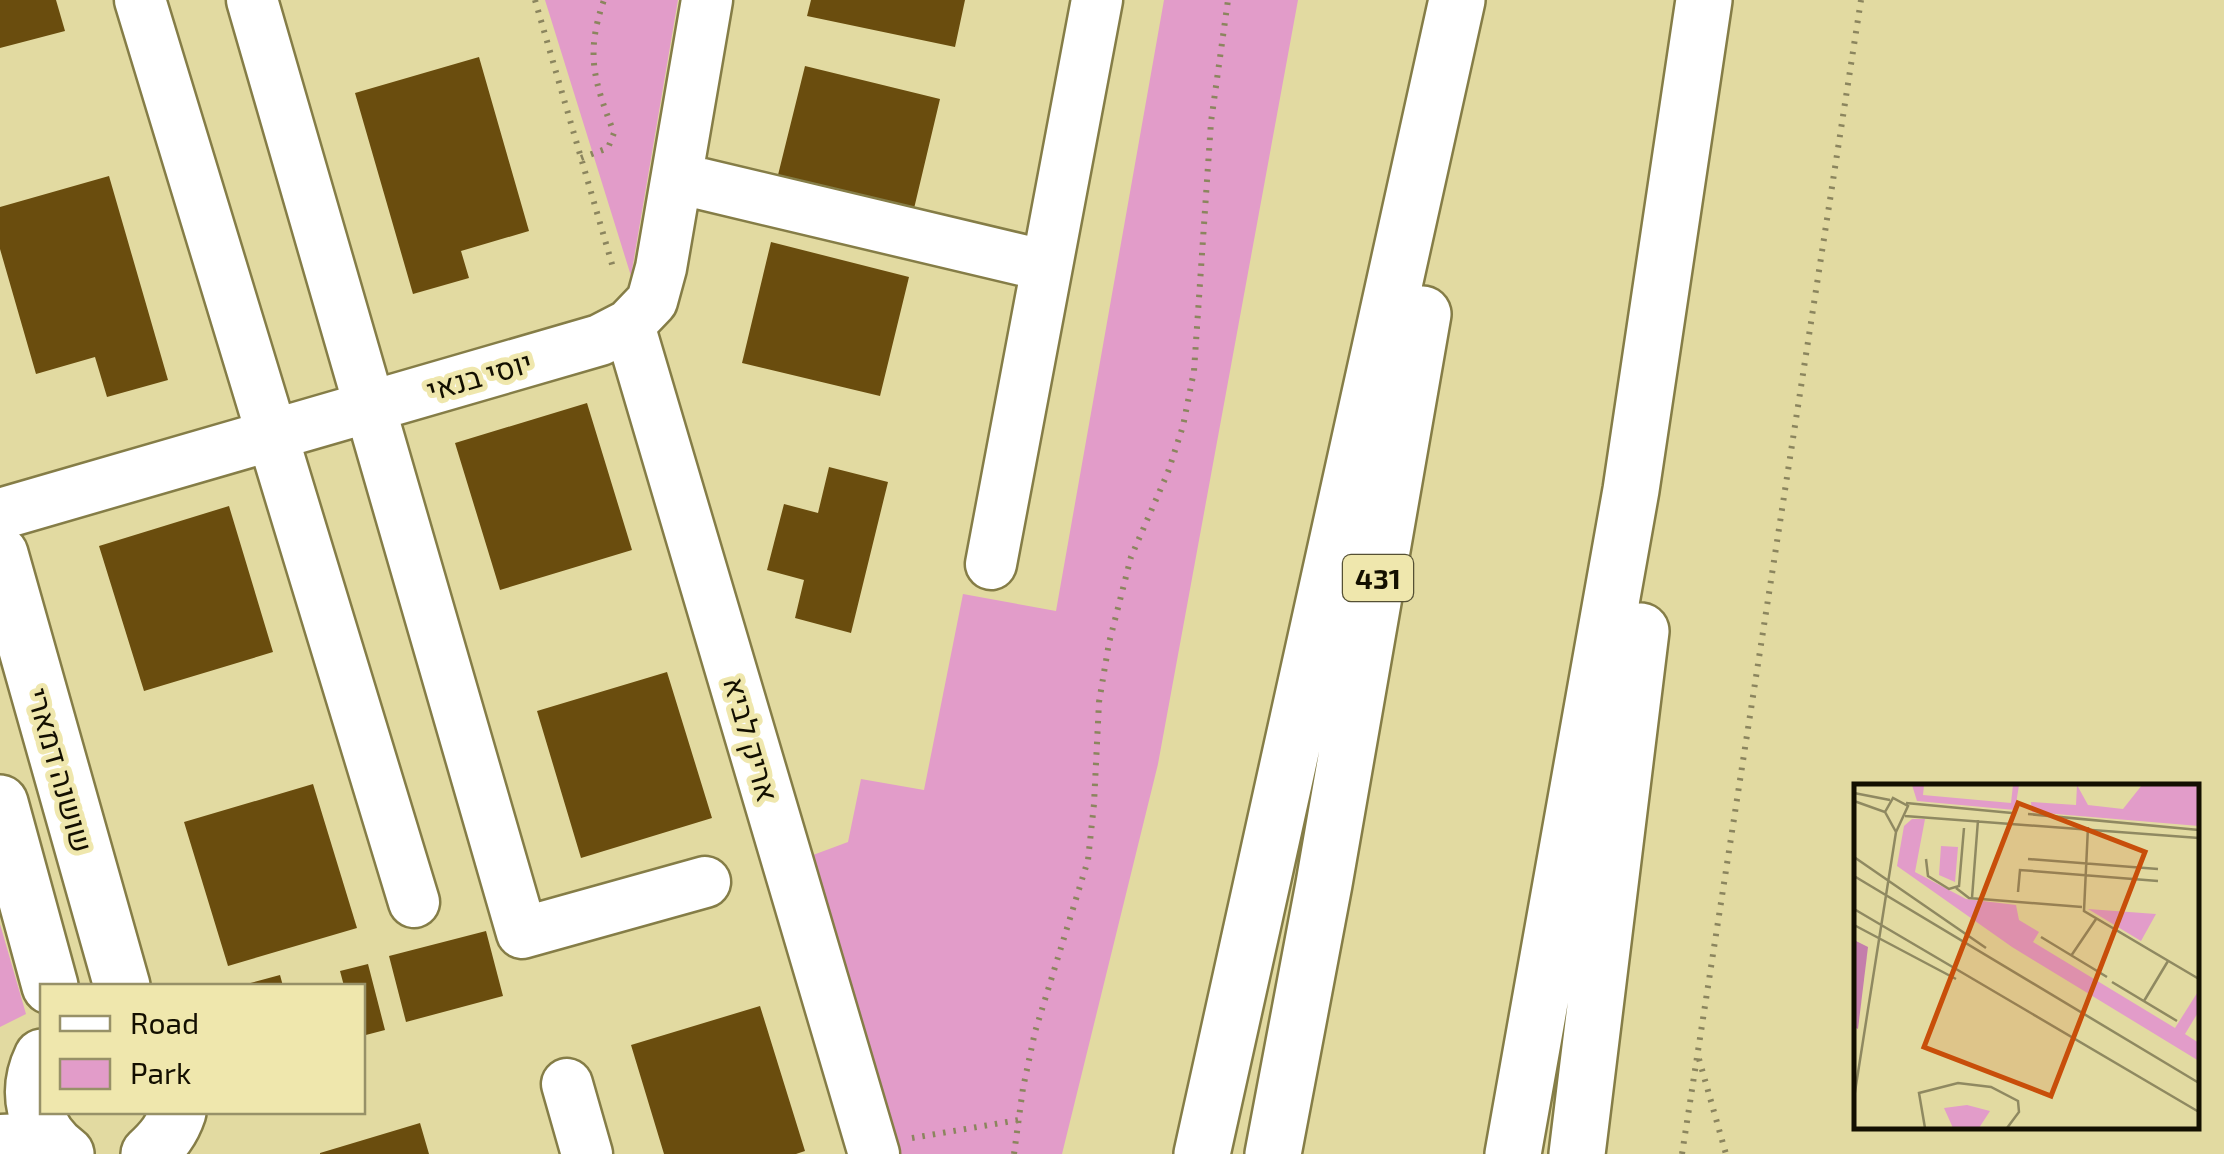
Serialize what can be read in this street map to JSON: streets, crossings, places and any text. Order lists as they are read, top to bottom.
{
  "streets": {
    "main road": ["431", "שושנה דמארי"],
    "street": ["יוסי בנאי", "אריק לביא"]
  },
  "crossings": [
    ["יוסי בנאי", "אריק לביא"]
  ],
  "legend": ["Road", "Park"]
}
